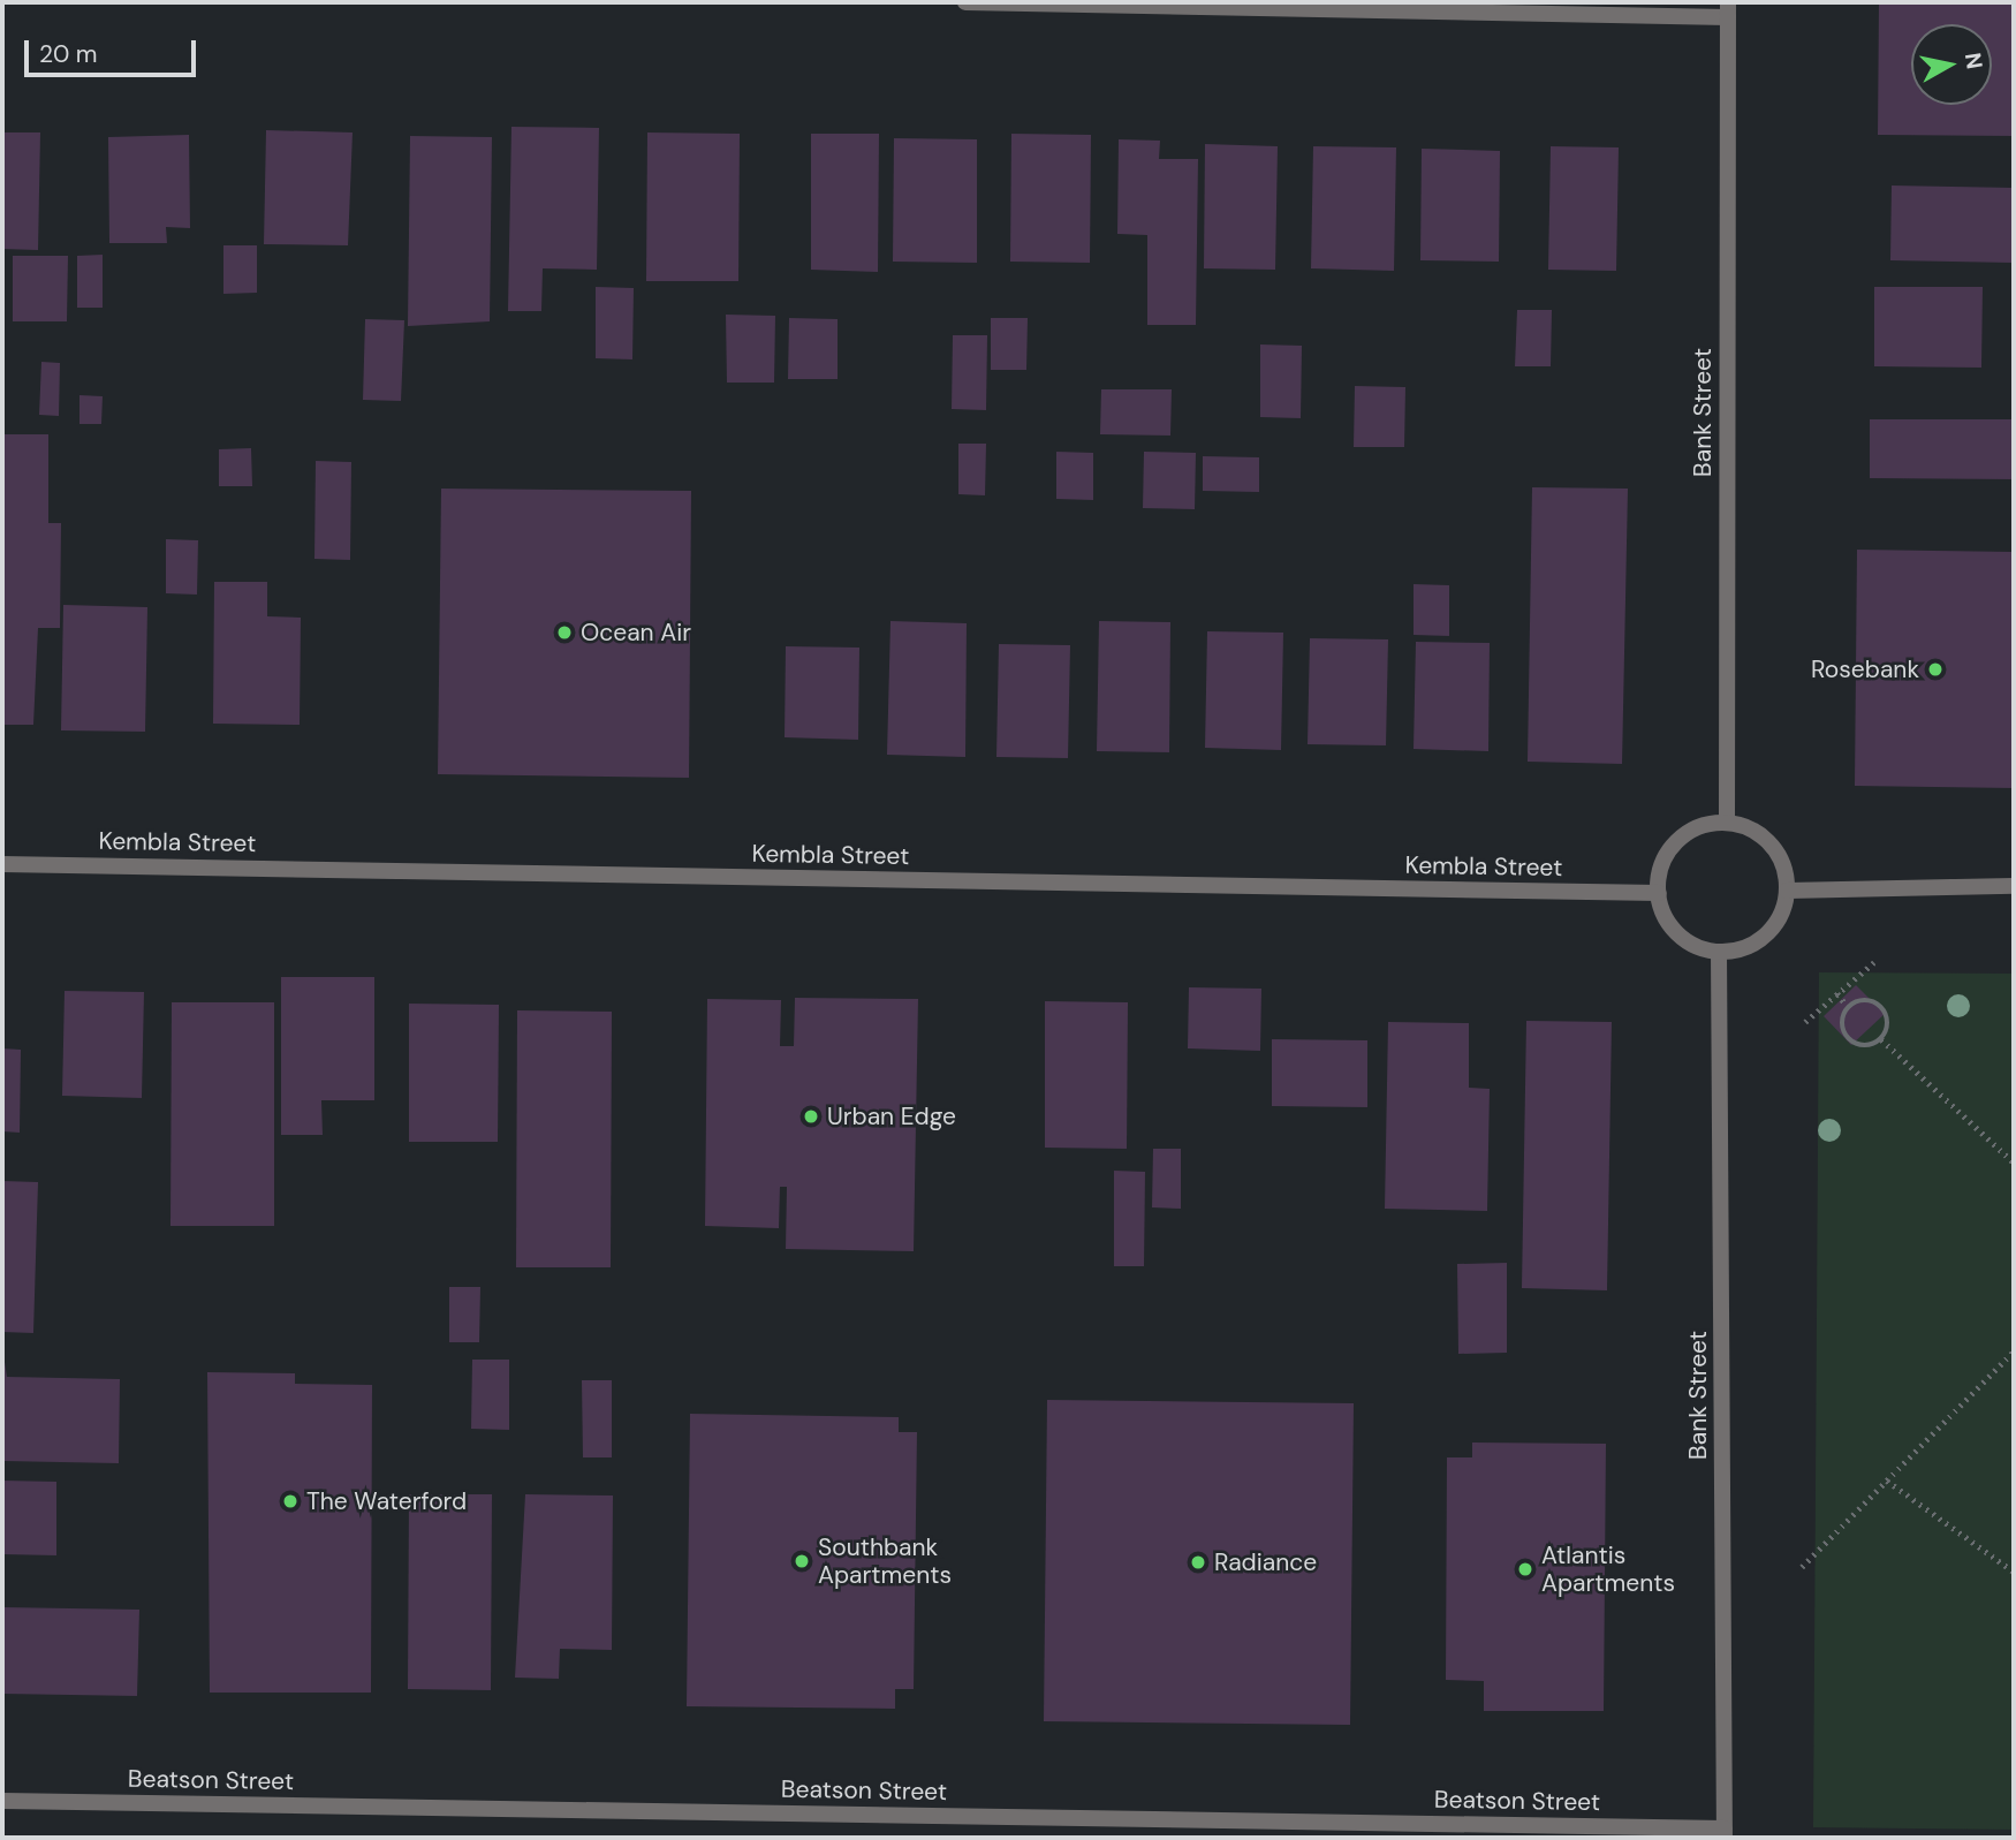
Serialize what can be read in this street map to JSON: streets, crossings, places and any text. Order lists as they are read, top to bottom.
{
  "streets": {
    "street": ["Bank Street", "Kembla Street", "Beatson Street"]
  },
  "crossings": [
    ["Bank Street", "Kembla Street"],
    ["Bank Street", "Beatson Street"]
  ],
  "places": [
    "Ocean Air",
    "Rosebank",
    "Urban Edge",
    "The Waterford",
    "Southbank Apartments",
    "Radiance",
    "Atlantis Apartments"
  ],
  "scale_bar": "20 m",
  "north": "right"
}
